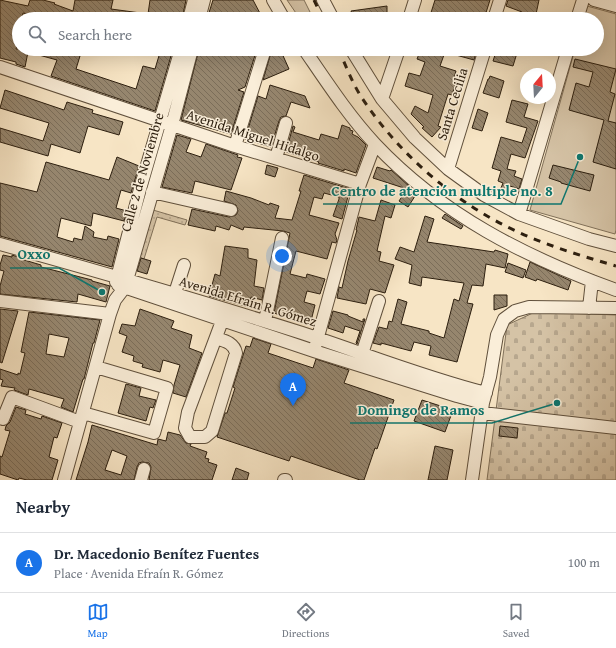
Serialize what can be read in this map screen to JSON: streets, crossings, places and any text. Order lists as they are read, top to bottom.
{
  "streets": {
    "street": [
      "Santa Cecilia",
      "Avenida Miguel Hidalgo",
      "Calle 2 de Noviembre",
      "Avenida Efraín R. Gómez"
    ]
  },
  "crossings": [
    ["Avenida Miguel Hidalgo", "Calle 2 de Noviembre"],
    ["Calle 2 de Noviembre", "Avenida Efraín R. Gómez"]
  ],
  "places": ["Centro de atención multiple no. 8", "Oxxo", "Domingo de Ramos"],
  "north": "top",
  "page": {
    "search": "Search here",
    "pins": "A",
    "heading": "Nearby",
    "list": [
      {
        "mark": "A",
        "name": "Dr. Macedonio Benítez Fuentes",
        "note": "Place · Avenida Efraín R. Gómez",
        "value": "100 m"
      }
    ],
    "nav": ["Map", "Directions", "Saved"]
  }
}
